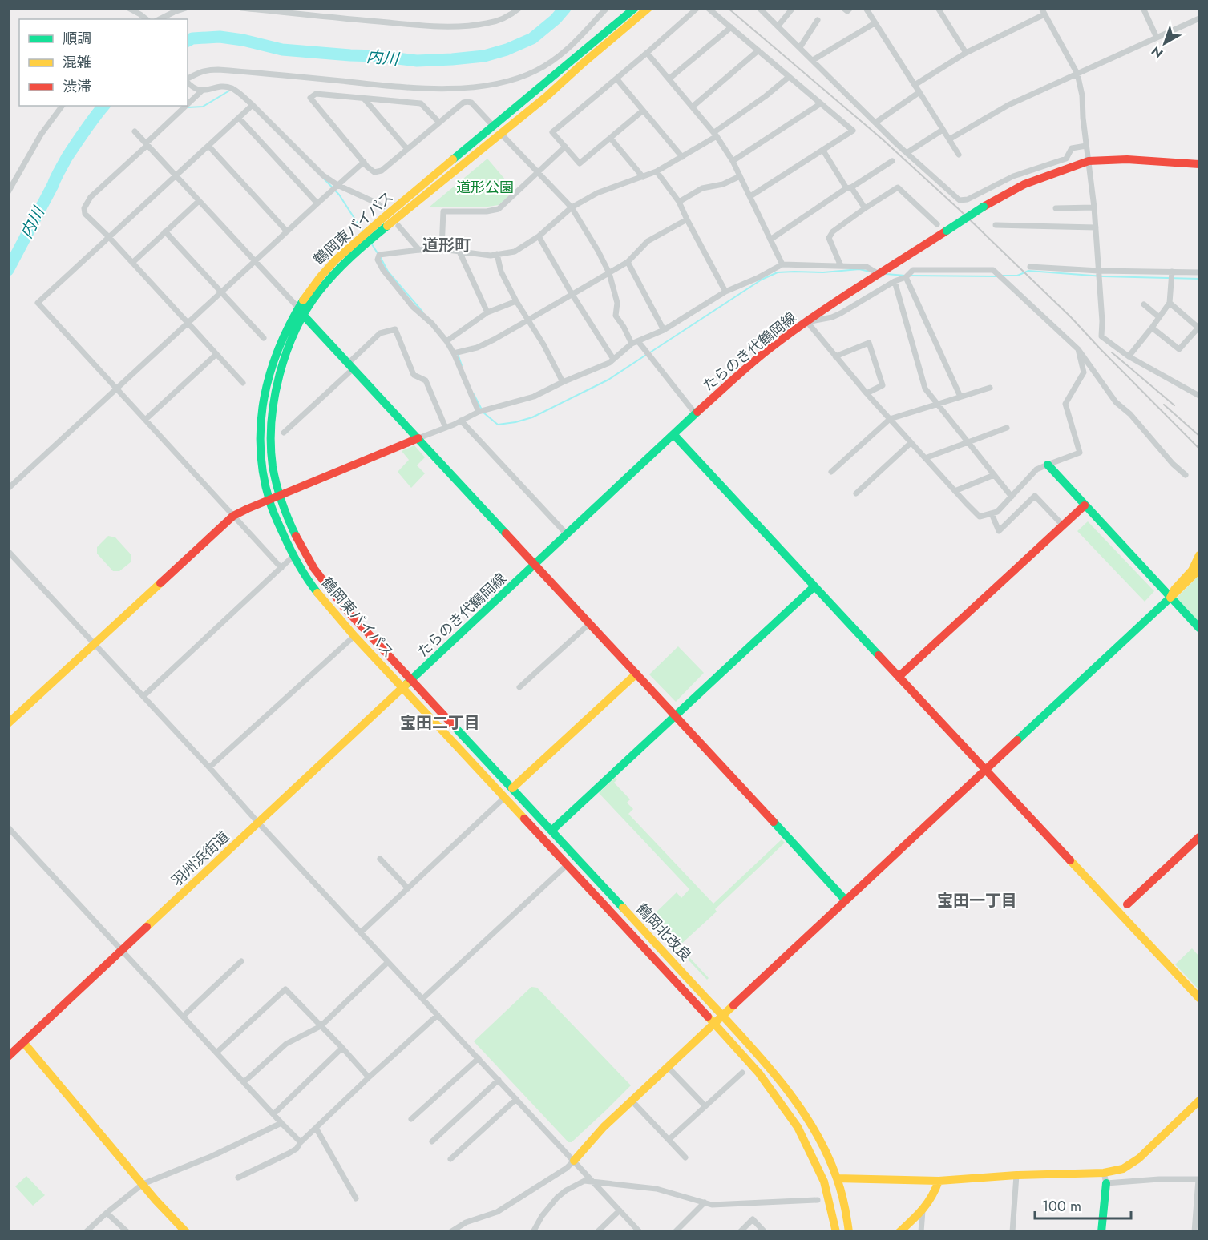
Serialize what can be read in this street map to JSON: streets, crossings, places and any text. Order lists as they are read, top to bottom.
{
  "streets": {
    "main road": [
      "鶴岡東バイパス",
      "たらのき代鶴岡線",
      "羽州浜街道",
      "鶴岡北改良"
    ]
  },
  "crossings": [
    ["鶴岡東バイパス", "たらのき代鶴岡線"],
    ["鶴岡東バイパス", "羽州浜街道"],
    ["鶴岡東バイパス", "鶴岡北改良"],
    ["たらのき代鶴岡線", "羽州浜街道"],
    ["たらのき代鶴岡線", "鶴岡北改良"],
    ["羽州浜街道", "鶴岡北改良"]
  ],
  "districts": ["道形町", "宝田二丁目", "宝田一丁目"],
  "water": ["内川"],
  "parks": ["道形公園"],
  "legend": ["順調", "混雑", "渋滞"],
  "scale_bar": "100 m",
  "north": "bottom left"
}
